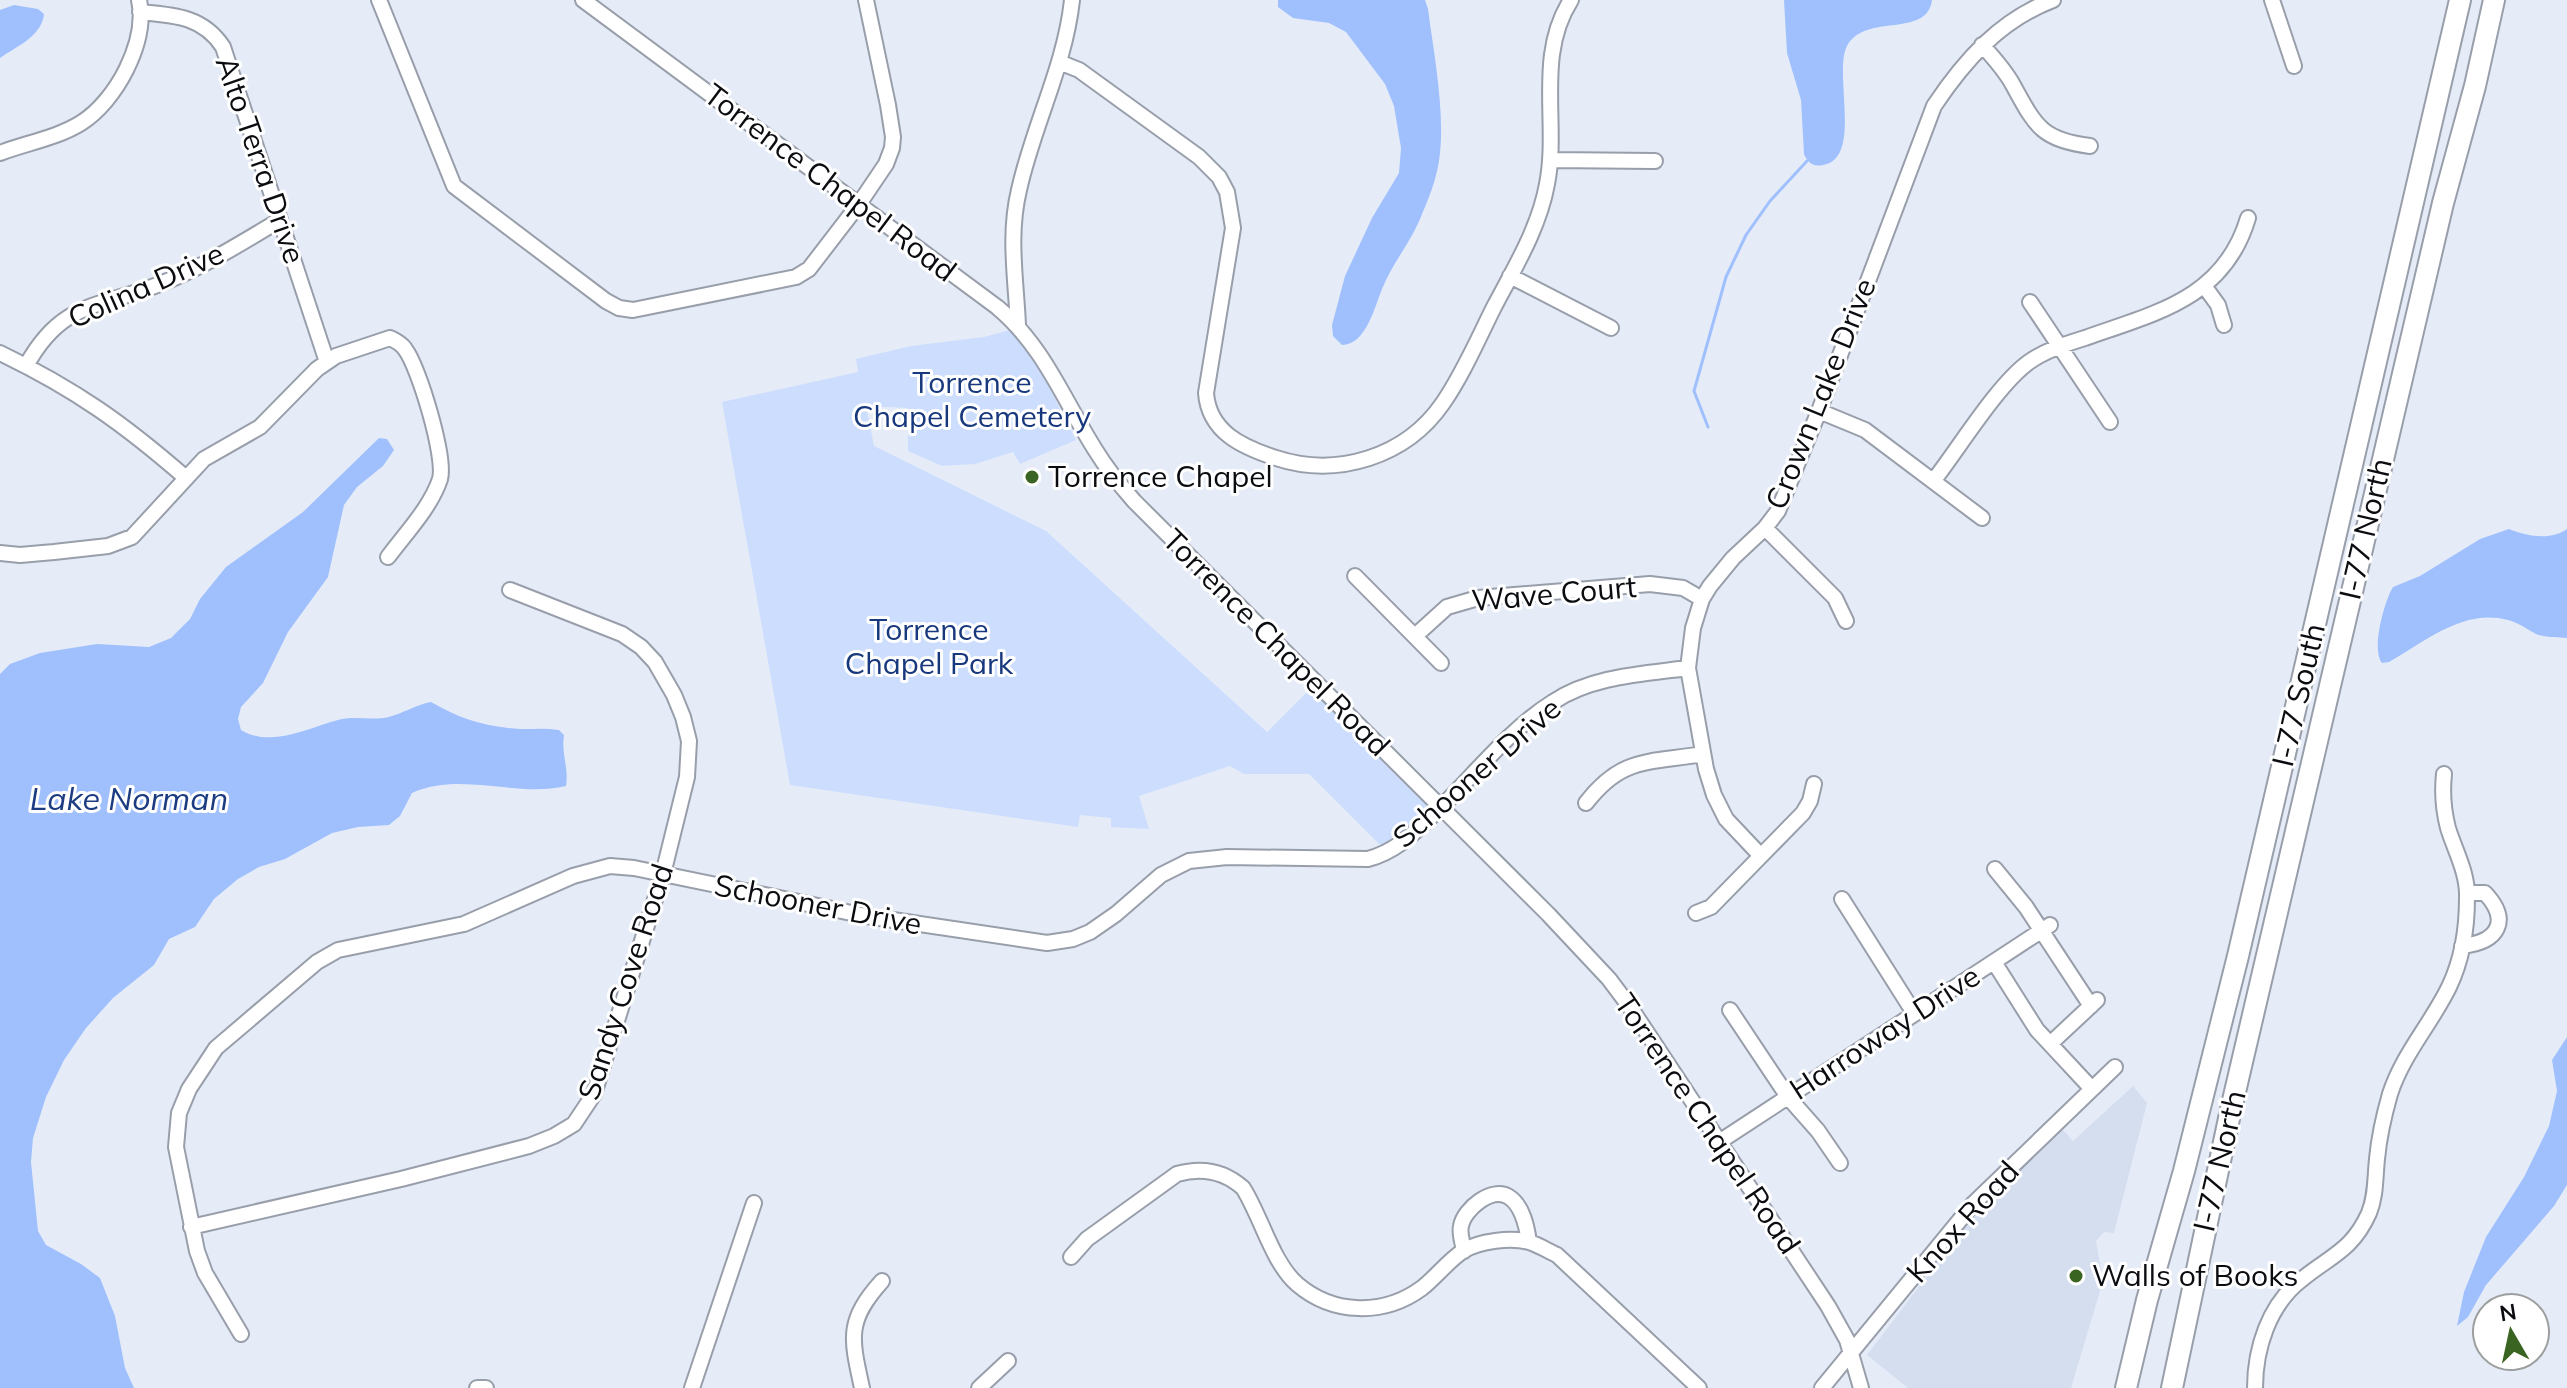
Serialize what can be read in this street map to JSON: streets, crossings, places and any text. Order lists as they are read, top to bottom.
{
  "streets": {
    "highway": ["I-77 North", "I-77 South"],
    "street": [
      "Alto Terra Drive",
      "Torrence Chapel Road",
      "Colina Drive",
      "Crown Lake Drive",
      "Wave Court",
      "Schooner Drive",
      "Sandy Cove Road",
      "Harroway Drive",
      "Knox Road"
    ]
  },
  "crossings": [
    ["Alto Terra Drive", "Colina Drive"],
    ["Torrence Chapel Road", "Schooner Drive"],
    ["Torrence Chapel Road", "Harroway Drive"],
    ["Torrence Chapel Road", "Knox Road"],
    ["Crown Lake Drive", "Wave Court"],
    ["Crown Lake Drive", "Schooner Drive"],
    ["Schooner Drive", "Sandy Cove Road"]
  ],
  "water": ["Lake Norman"],
  "parks": ["Torrence Chapel Cemetery", "Torrence Chapel Park"],
  "places": ["Torrence Chapel", "Walls of Books"],
  "north": "top"
}
